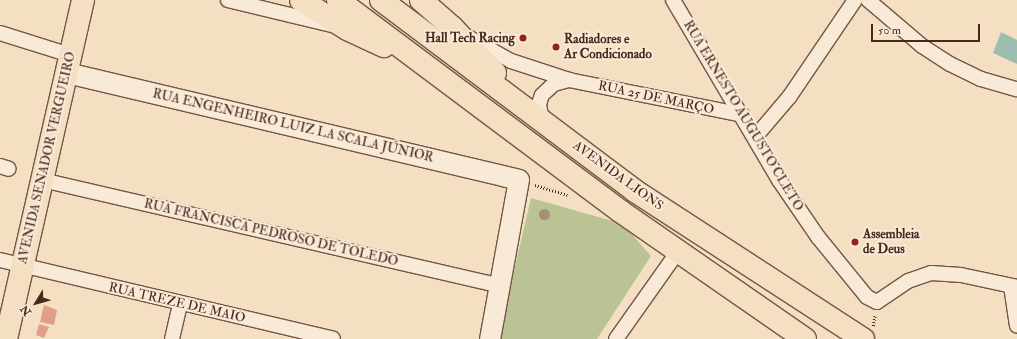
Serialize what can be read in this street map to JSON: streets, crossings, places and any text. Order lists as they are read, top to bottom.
{
  "streets": {
    "main road": ["AVENIDA SENADOR VERGUEIRO", "AVENIDA LIONS"],
    "street": [
      "RUA 25 DE MARÇO",
      "RUA ERNESTO AUGUSTO CLETO",
      "RUA ENGENHEIRO LUIZ LA SCALA JÚNIOR",
      "RUA FRANCISCA PEDROSO DE TOLEDO",
      "RUA TREZE DE MAIO"
    ]
  },
  "crossings": [
    ["RUA 25 DE MARÇO", "RUA ERNESTO AUGUSTO CLETO"],
    ["RUA ENGENHEIRO LUIZ LA SCALA JÚNIOR", "AVENIDA SENADOR VERGUEIRO"],
    ["RUA ENGENHEIRO LUIZ LA SCALA JÚNIOR", "RUA FRANCISCA PEDROSO DE TOLEDO"],
    ["AVENIDA SENADOR VERGUEIRO", "RUA FRANCISCA PEDROSO DE TOLEDO"],
    ["AVENIDA SENADOR VERGUEIRO", "RUA TREZE DE MAIO"]
  ],
  "places": ["Hall Tech Racing", "Radiadores e Ar Condicionado", "Assembleia de Deus"],
  "scale_bar": "50 m",
  "north": "bottom left"
}
